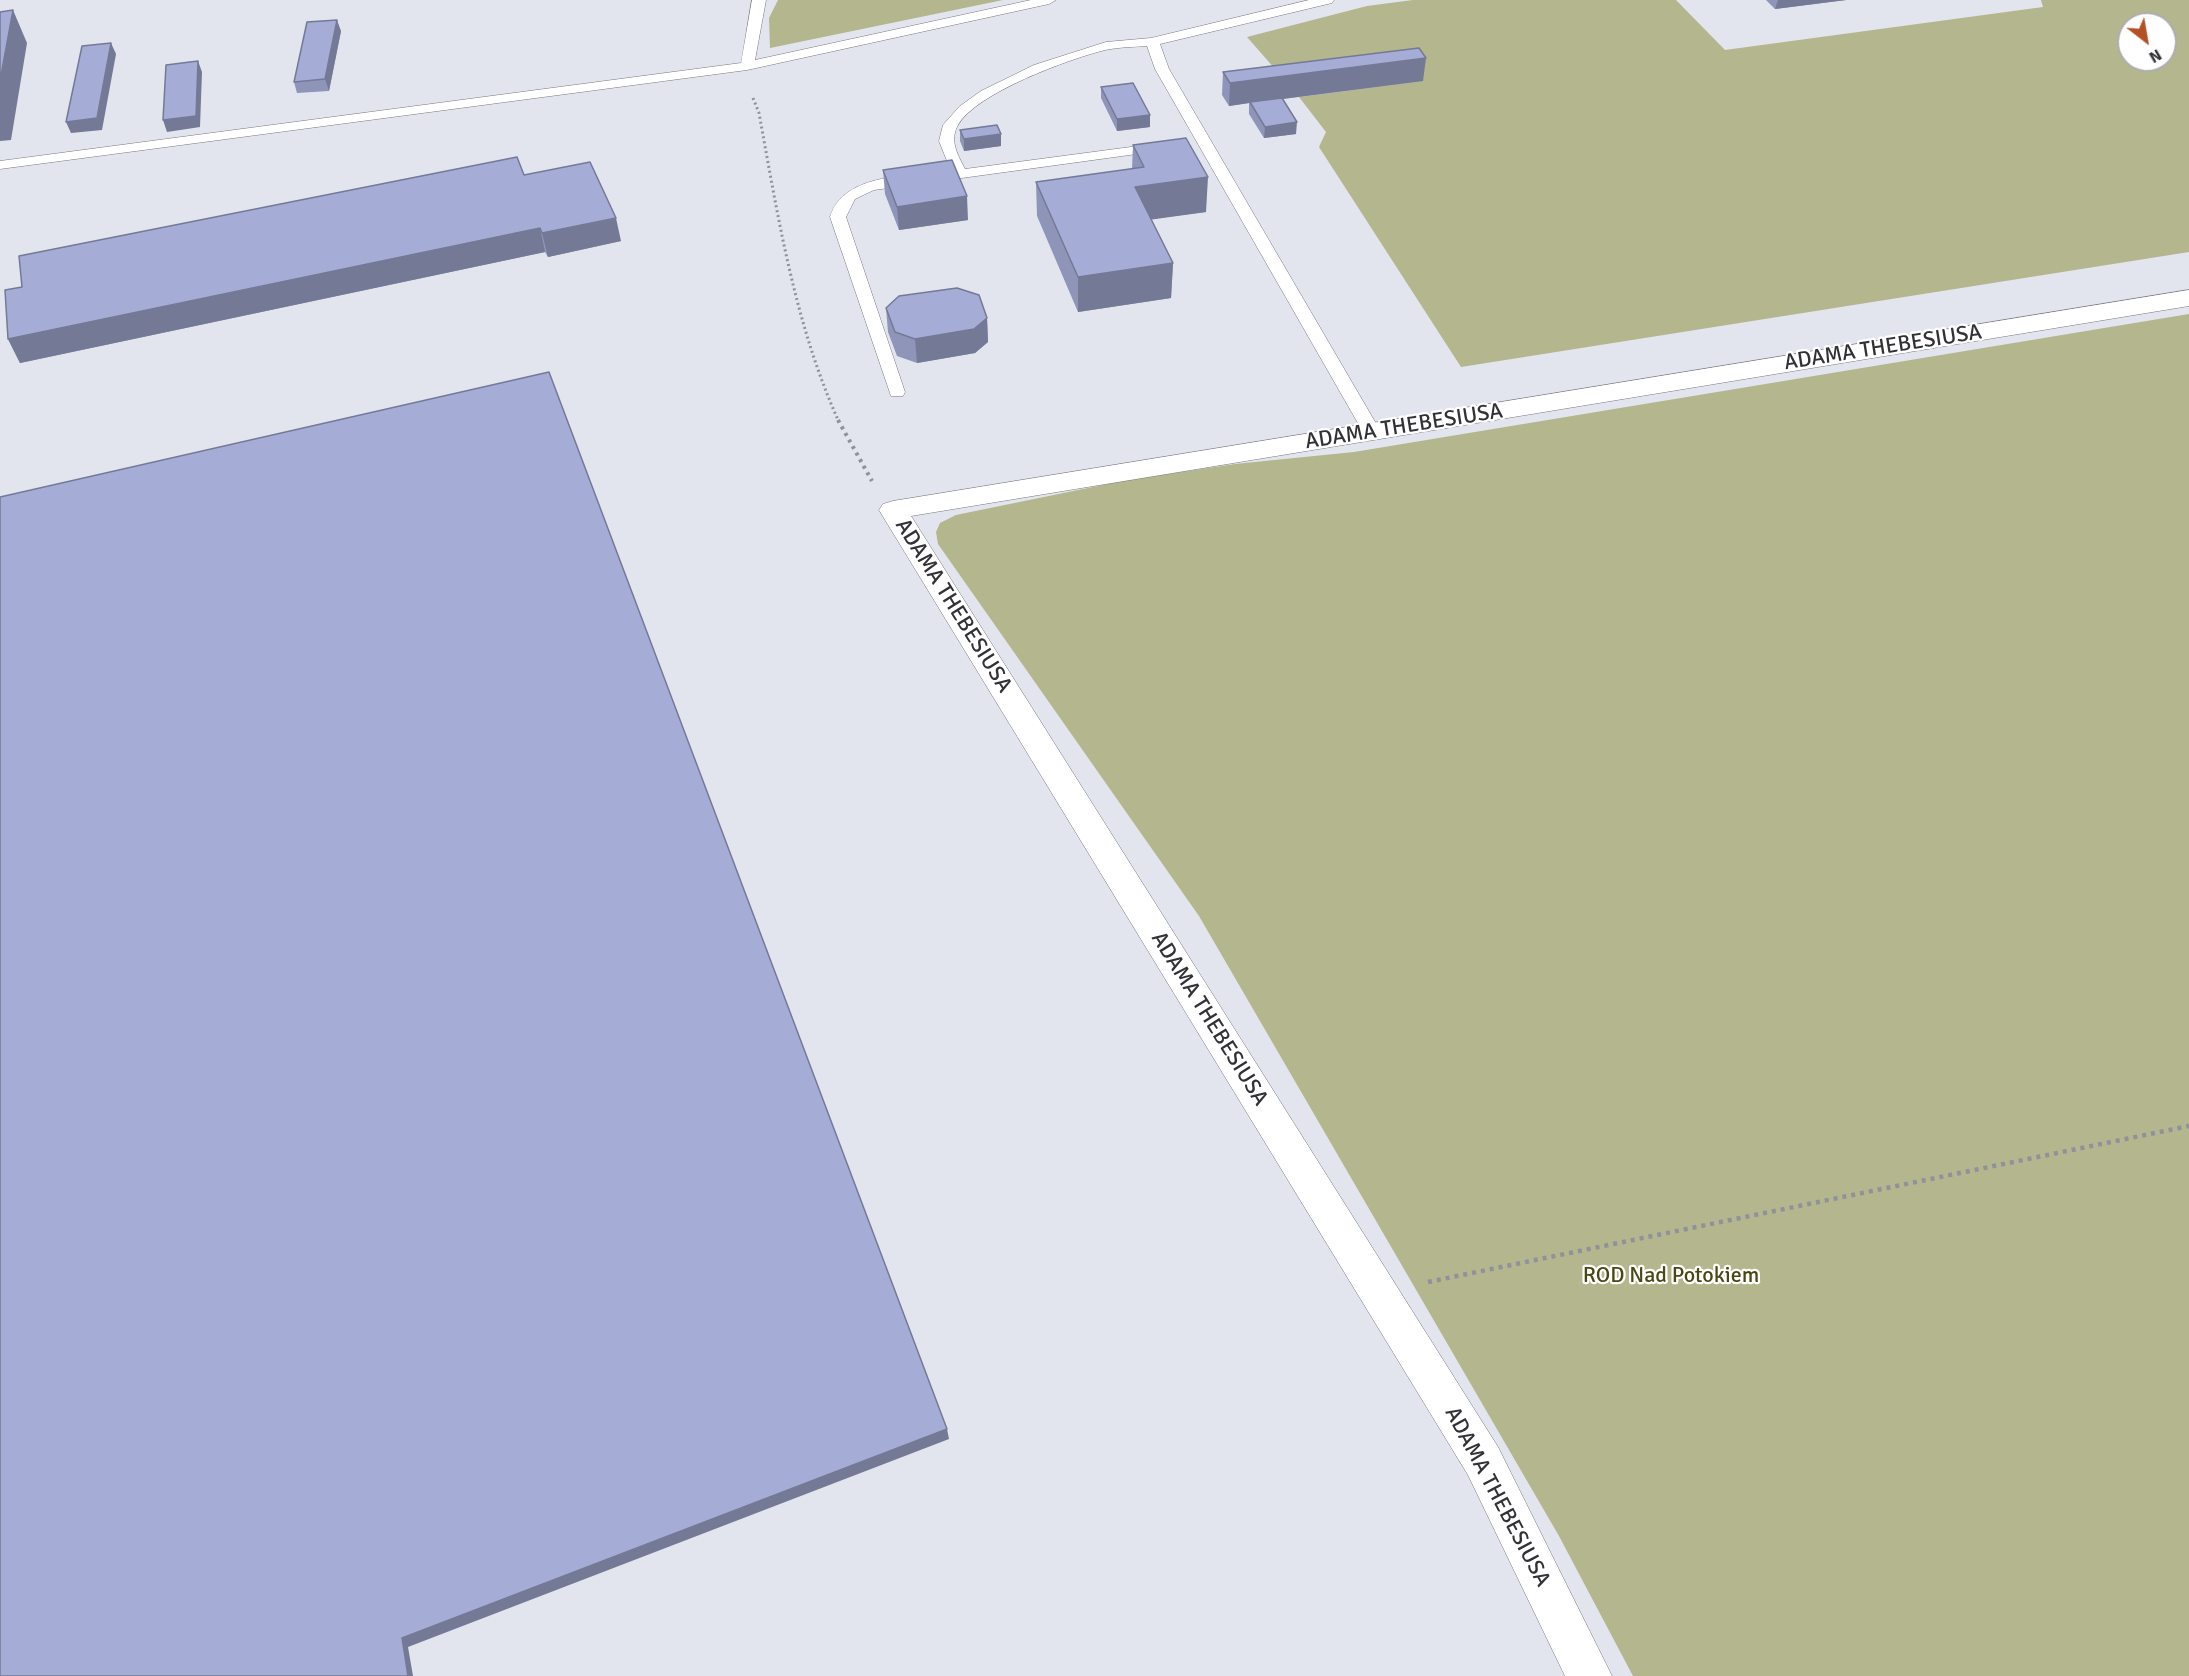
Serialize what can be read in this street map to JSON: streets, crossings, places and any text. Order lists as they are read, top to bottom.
{
  "streets": {
    "street": ["ADAMA THEBESIUSA"]
  },
  "parks": ["ROD Nad Potokiem"],
  "north": "bottom right"
}
